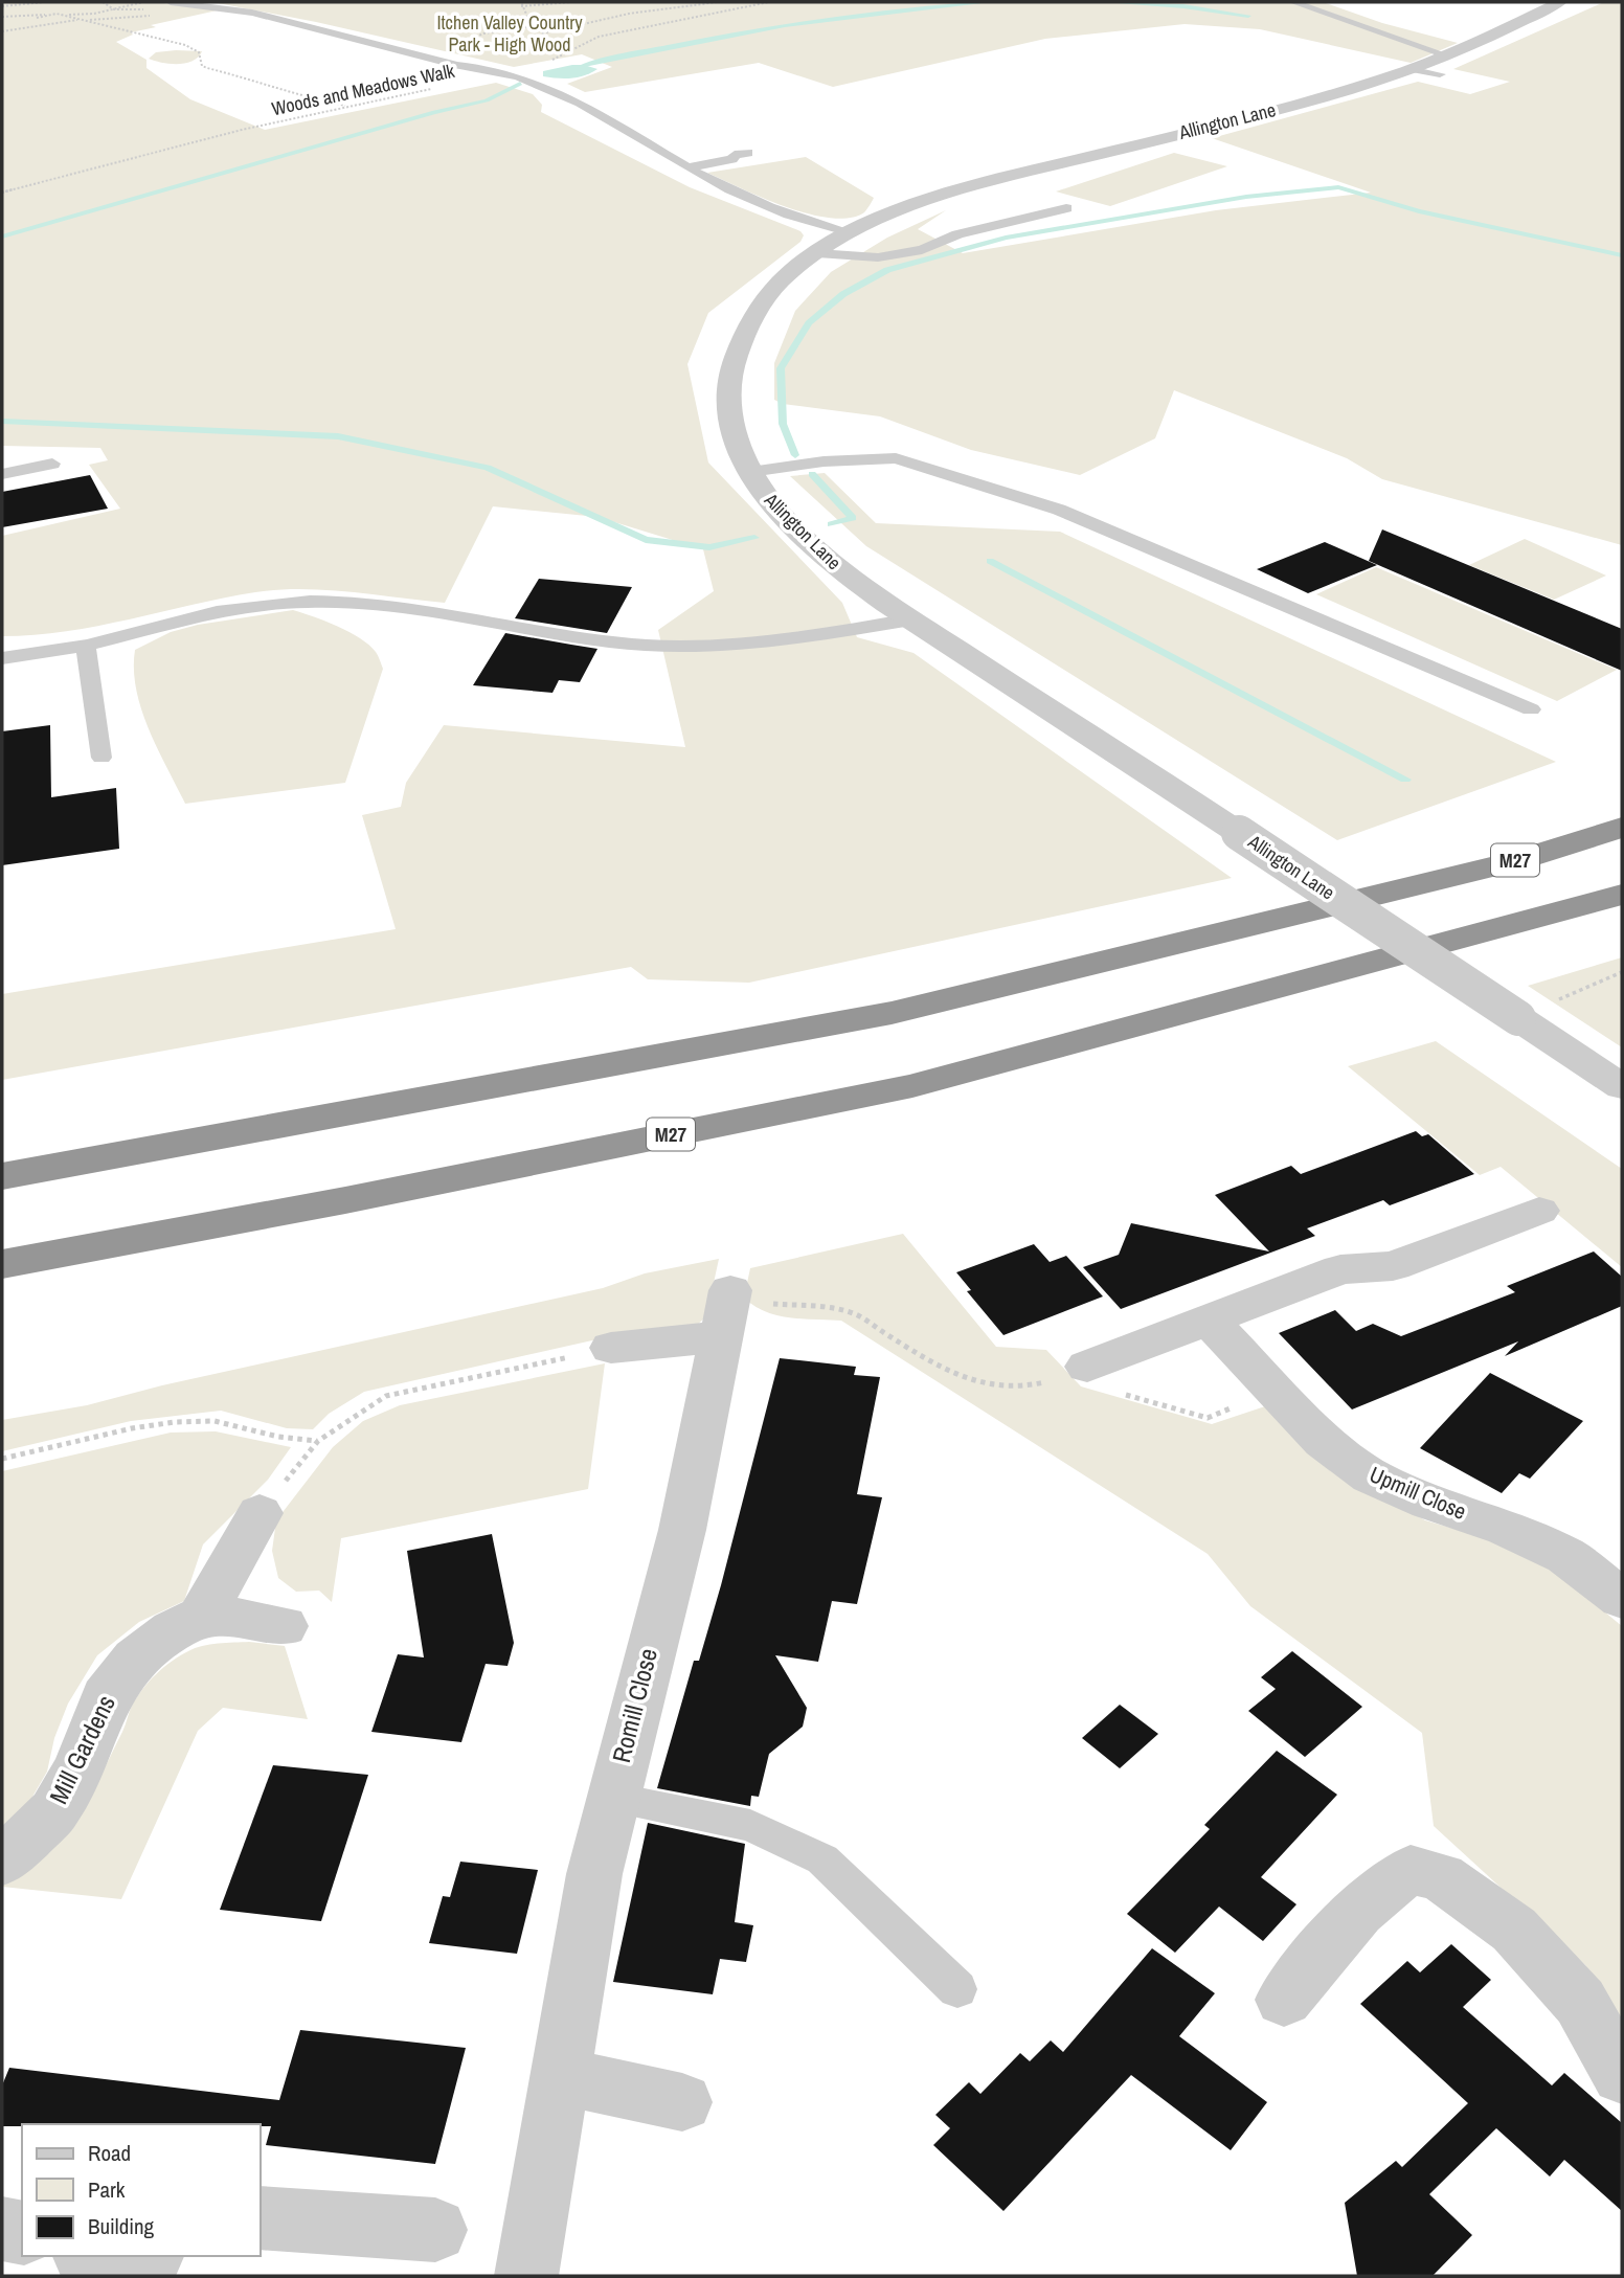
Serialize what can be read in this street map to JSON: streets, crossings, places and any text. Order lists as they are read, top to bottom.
{
  "streets": {
    "highway": ["M27"],
    "street": [
      "Allington Lane",
      "Upmill Close",
      "Romill Close",
      "Mill Gardens"
    ],
    "path": ["Woods and Meadows Walk"]
  },
  "parks": ["Itchen Valley Country Park - High Wood"],
  "legend": ["Road", "Park", "Building"]
}
